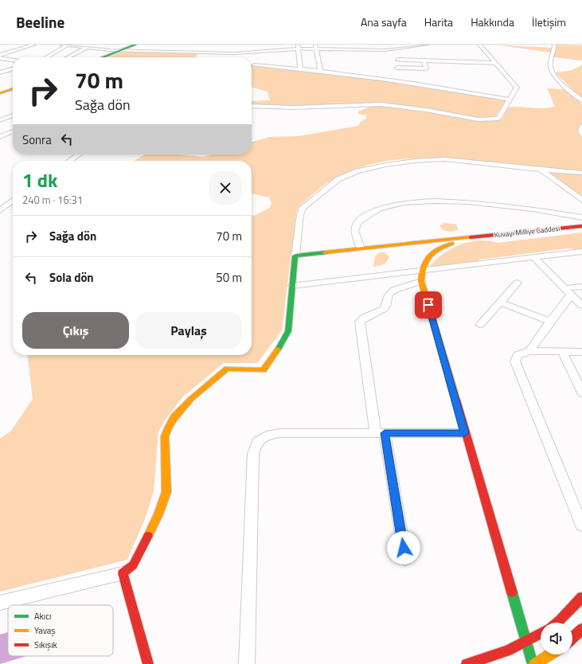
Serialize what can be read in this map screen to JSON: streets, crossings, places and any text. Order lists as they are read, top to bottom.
{
  "streets": {
    "street": ["Kuvayı Milliye Caddesi"]
  },
  "legend": ["Akıcı", "Yavaş", "Sıkışık"],
  "page": {
    "header": "Beeline",
    "nav": [
      "Ana sayfa",
      "Harita",
      "Hakkında",
      "İletişim"
    ],
    "turn": ["70 m", "Sağa dön"],
    "then": "Sonra",
    "heading": ["1 dk", "240 m · 16:31"],
    "list": [
      {
        "name": "Sağa dön",
        "value": "70 m"
      },
      {
        "name": "Sola dön",
        "value": "50 m"
      }
    ],
    "buttons": ["Çıkış", "Paylaş"]
  }
}
